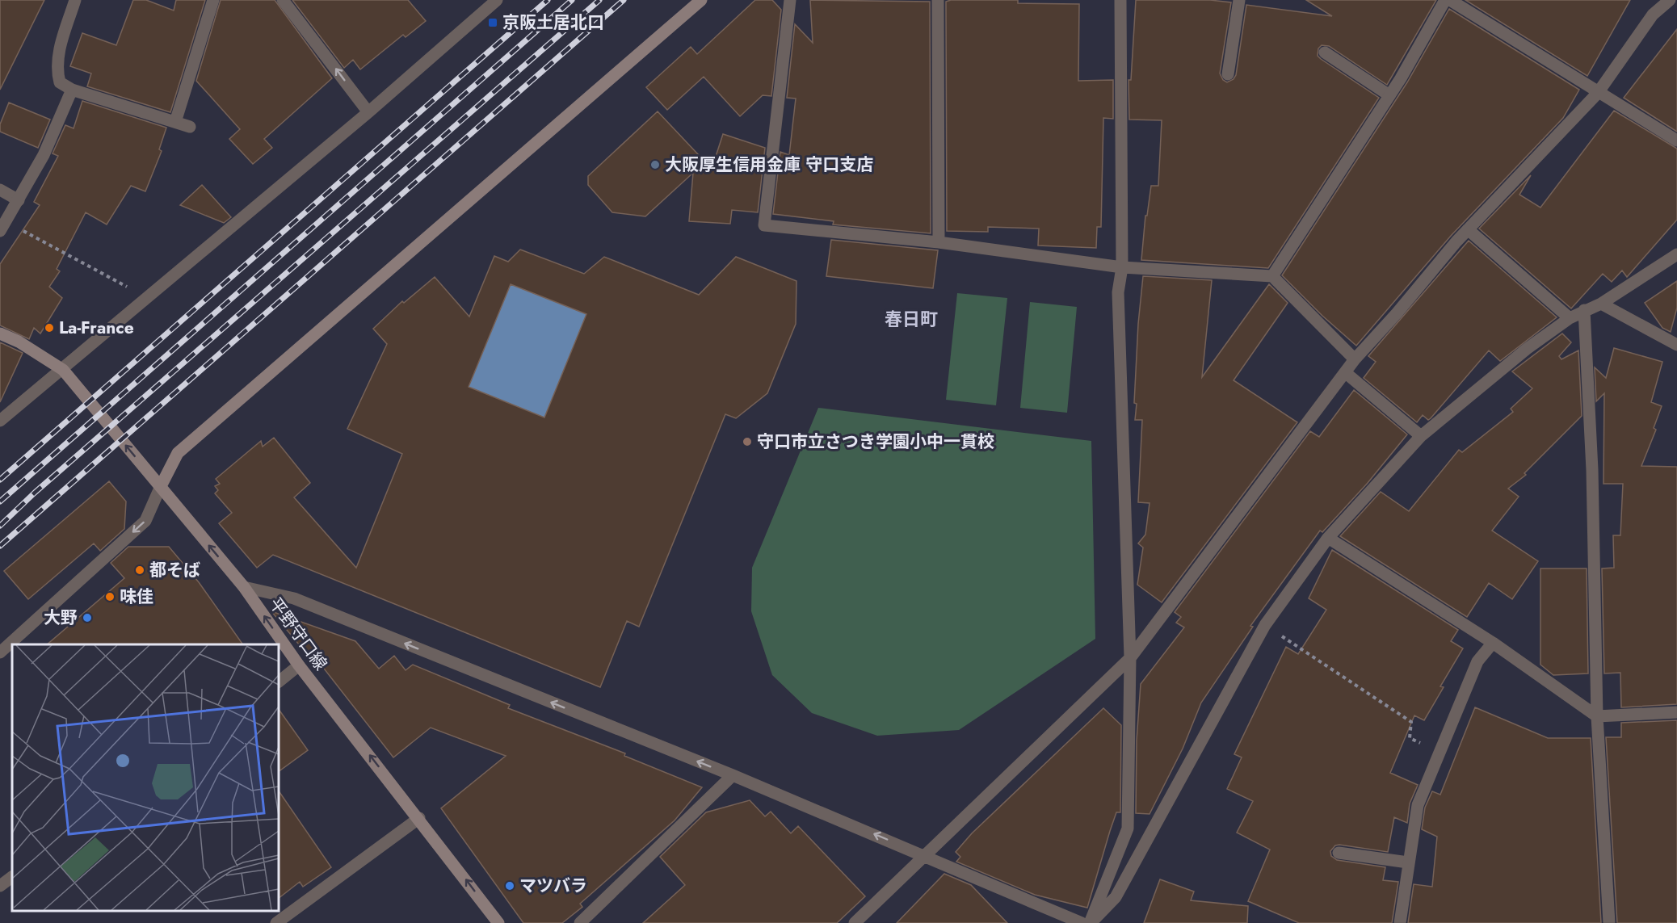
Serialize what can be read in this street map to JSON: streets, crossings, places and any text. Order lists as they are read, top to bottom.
{
  "streets": {
    "main road": ["平野守口線"]
  },
  "one_way": ["平野守口線"],
  "districts": ["春日町"],
  "places": {
    "transit": ["京阪土居北口"],
    "other": [
      "大阪厚生信用金庫 守口支店",
      "La-France",
      "守口市立さつき学園小中一貫校",
      "都そば",
      "味佳",
      "大野",
      "マツバラ"
    ]
  }
}
